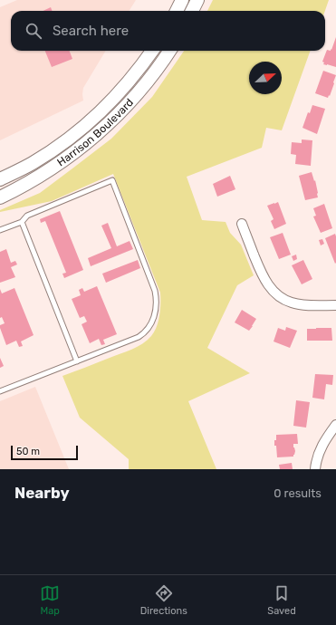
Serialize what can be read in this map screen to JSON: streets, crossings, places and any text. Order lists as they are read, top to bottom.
{
  "streets": {
    "main road": ["Harrison Boulevard"]
  },
  "scale_bar": "50 m",
  "north": "top right",
  "page": {
    "search": "Search here",
    "scale": "50 m",
    "heading": ["Nearby", "0 results"],
    "nav": ["Map", "Directions", "Saved"]
  }
}
